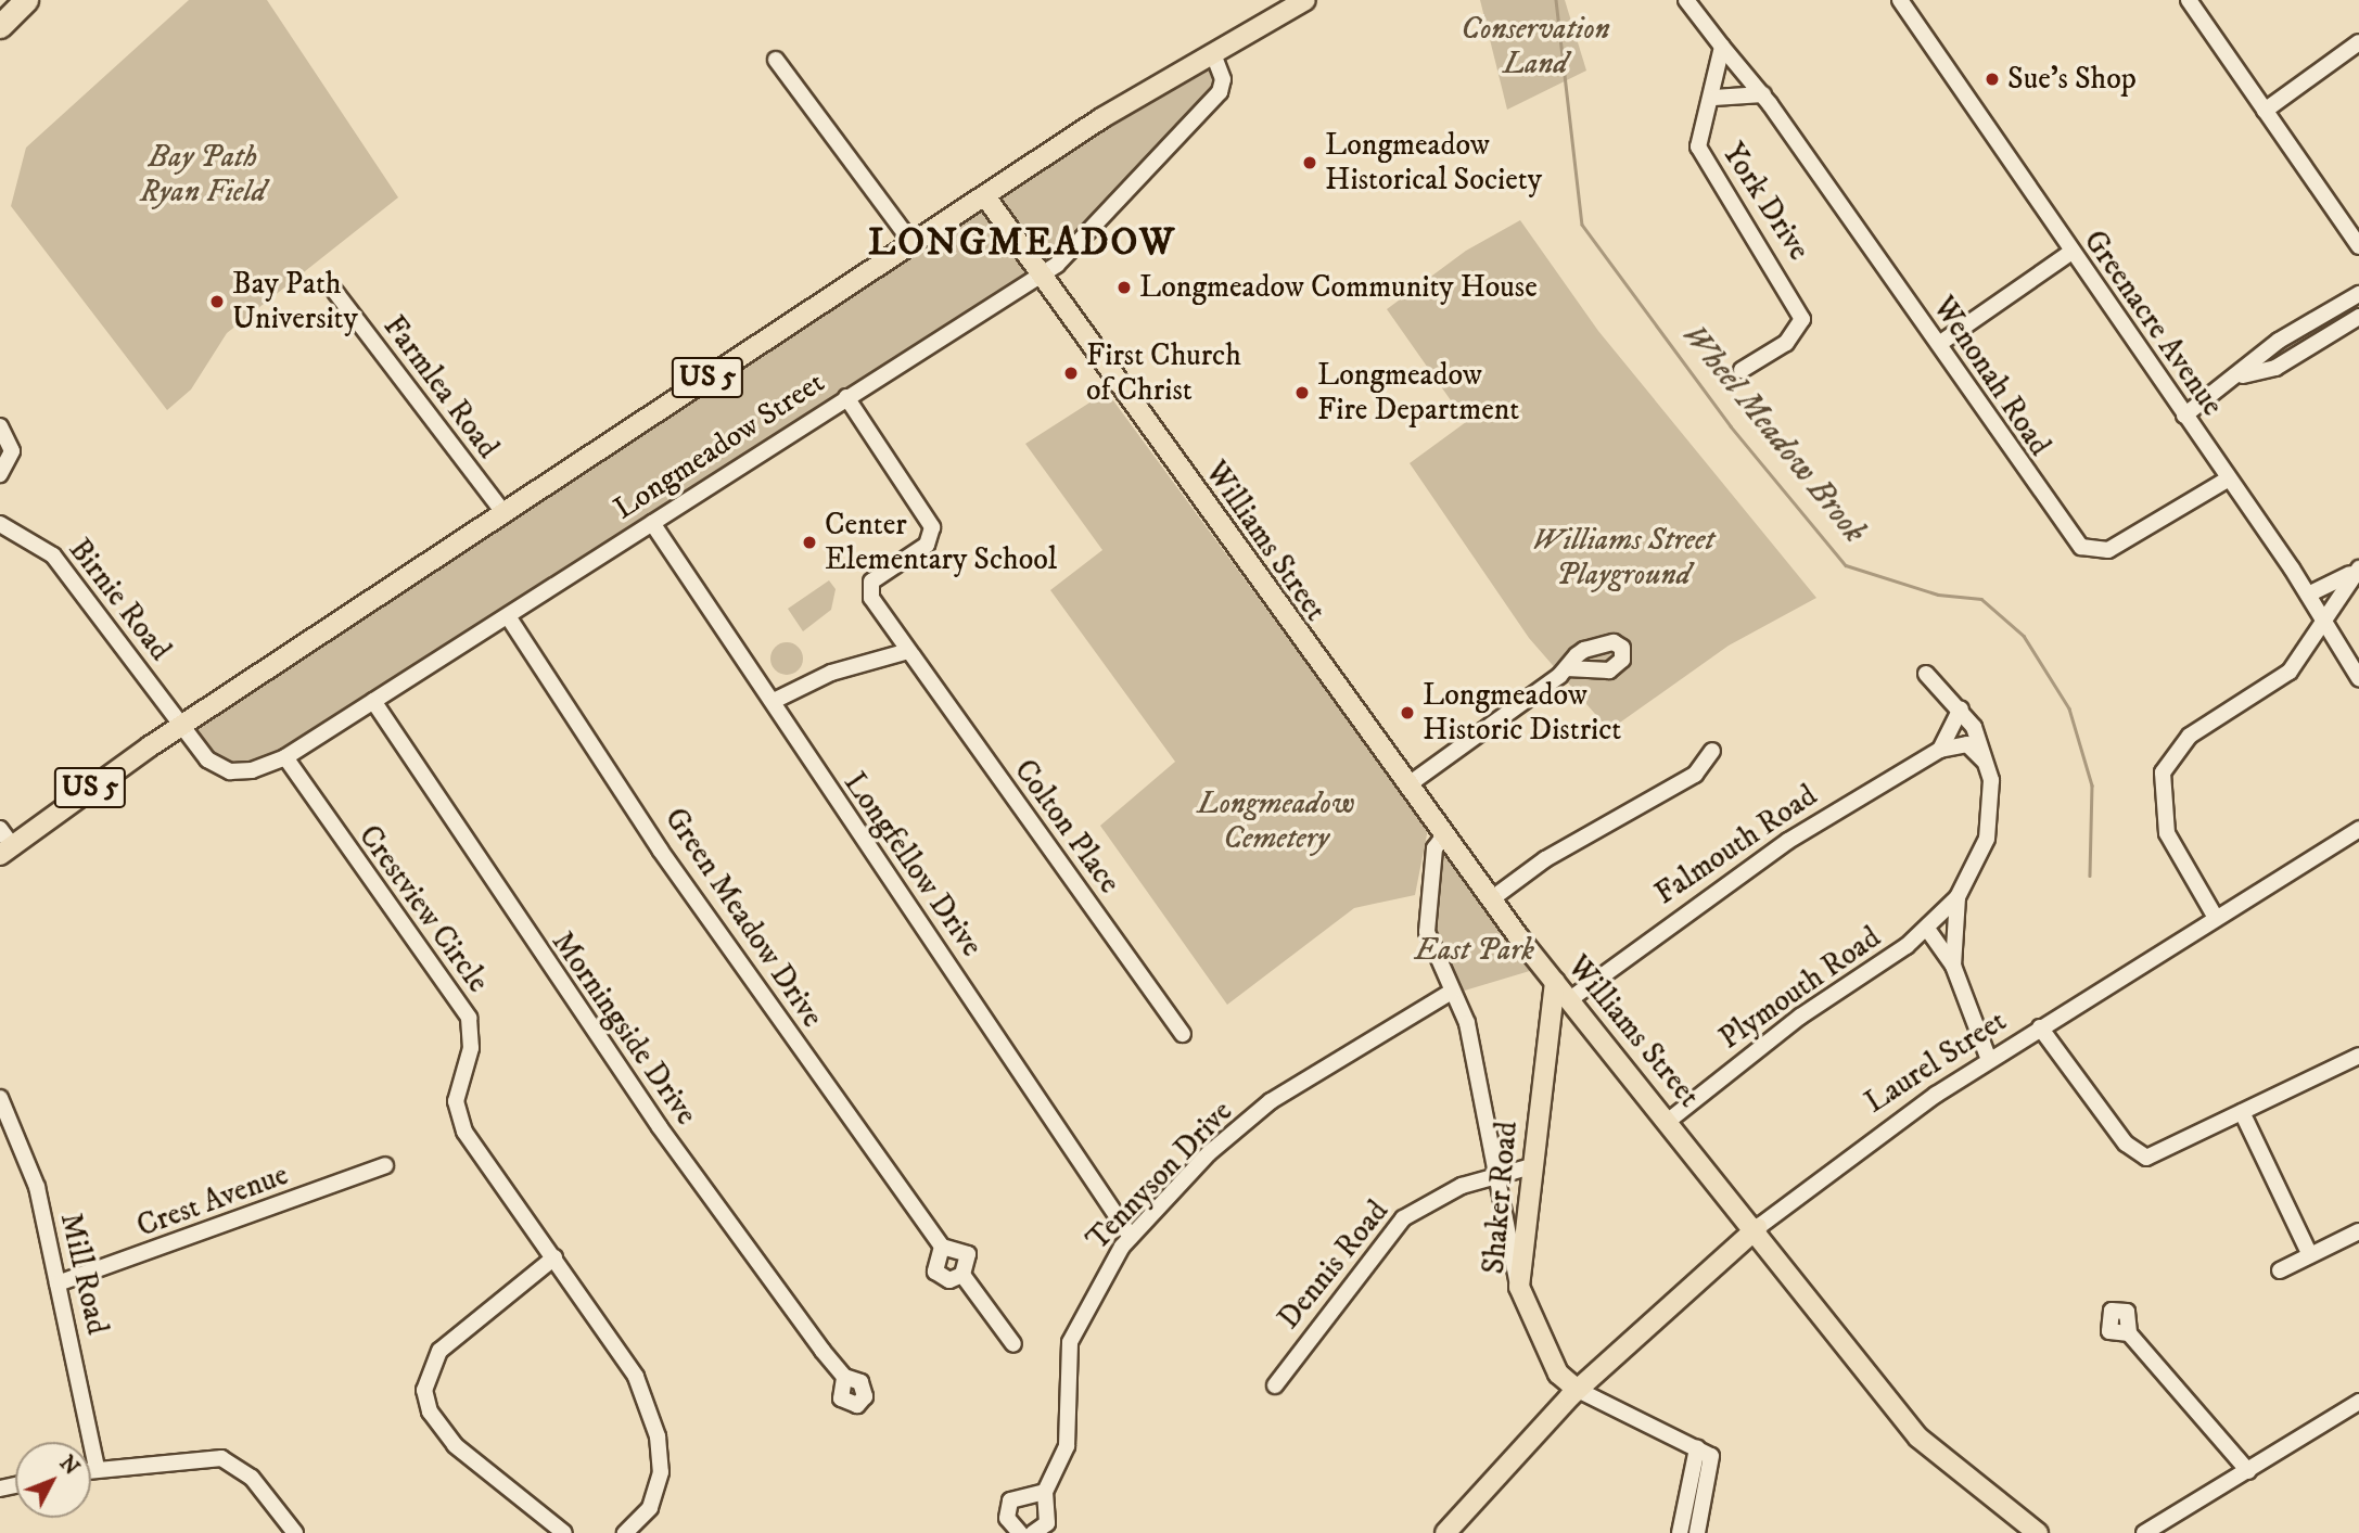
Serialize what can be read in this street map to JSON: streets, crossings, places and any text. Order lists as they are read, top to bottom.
{
  "streets": {
    "main road": [
      "US 5",
      "Longmeadow Street",
      "Williams Street",
      "Laurel Street",
      "Shaker Road"
    ],
    "street": [
      "York Drive",
      "Greenacre Avenue",
      "Wenonah Road",
      "Farmlea Road",
      "Birnie Road",
      "Colton Place",
      "Falmouth Road",
      "Longfellow Drive",
      "Crestview Circle",
      "Green Meadow Drive",
      "Plymouth Road",
      "Morningside Drive",
      "Tennyson Drive",
      "Crest Avenue",
      "Dennis Road",
      "Mill Road"
    ]
  },
  "crossings": [
    ["York Drive", "Wenonah Road"],
    ["Greenacre Avenue", "Wenonah Road"],
    ["Farmlea Road", "Longmeadow Street"],
    ["Longmeadow Street", "Williams Street"],
    ["Longmeadow Street", "Birnie Road"],
    ["Longmeadow Street", "Colton Place"],
    ["Longmeadow Street", "Longfellow Drive"],
    ["Longmeadow Street", "Crestview Circle"],
    ["Longmeadow Street", "Green Meadow Drive"],
    ["Longmeadow Street", "Morningside Drive"],
    ["Williams Street", "Falmouth Road"],
    ["Williams Street", "Plymouth Road"],
    ["Williams Street", "Laurel Street"],
    ["Williams Street", "Shaker Road"],
    ["Longfellow Drive", "Tennyson Drive"],
    ["Laurel Street", "Shaker Road"],
    ["Shaker Road", "Dennis Road"],
    ["Crest Avenue", "Mill Road"]
  ],
  "districts": ["LONGMEADOW"],
  "water": ["Wheel Meadow Brook"],
  "parks": [
    "Conservation Land",
    "Bay Path Ryan Field",
    "Williams Street Playground",
    "Longmeadow Cemetery",
    "East Park"
  ],
  "places": [
    "Sue's Shop",
    "Longmeadow Historical Society",
    "Longmeadow Community House",
    "Bay Path University",
    "First Church of Christ",
    "Longmeadow Fire Department",
    "Center Elementary School",
    "Longmeadow Historic District"
  ],
  "north": "top right"
}
